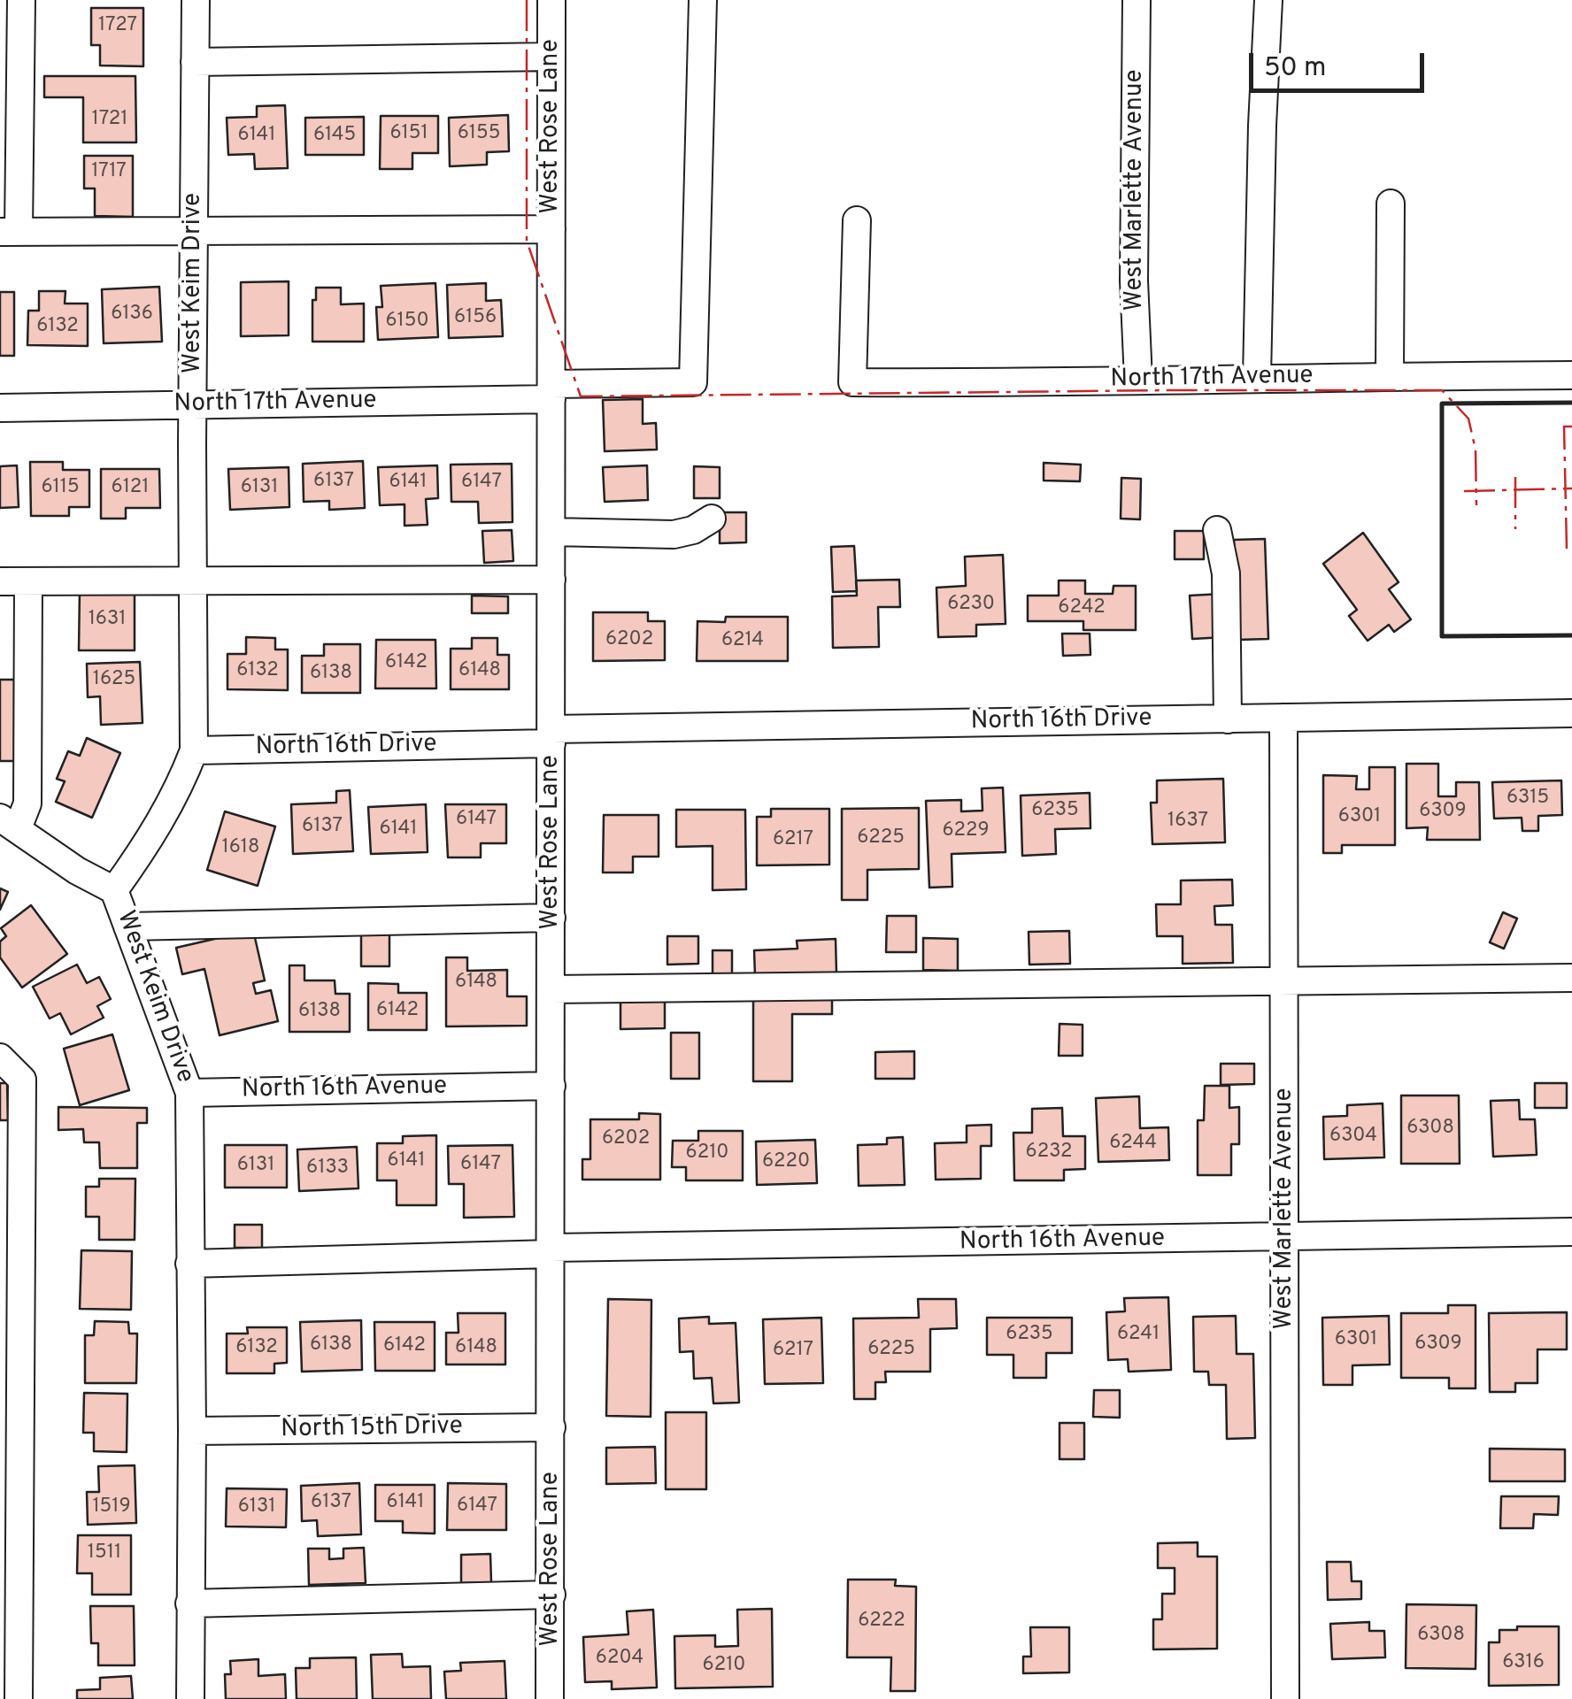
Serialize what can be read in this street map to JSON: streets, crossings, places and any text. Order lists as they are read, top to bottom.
{
  "streets": {
    "street": [
      "West Rose Lane",
      "West Marlette Avenue",
      "West Keim Drive",
      "North 17th Avenue",
      "North 16th Drive",
      "North 16th Avenue",
      "North 15th Drive"
    ]
  },
  "crossings": [
    ["West Rose Lane", "North 17th Avenue"],
    ["West Rose Lane", "North 16th Drive"],
    ["West Rose Lane", "North 16th Avenue"],
    ["West Rose Lane", "North 15th Drive"],
    ["West Marlette Avenue", "North 17th Avenue"],
    ["West Marlette Avenue", "North 16th Drive"],
    ["West Marlette Avenue", "North 16th Avenue"],
    ["West Keim Drive", "North 17th Avenue"],
    ["West Keim Drive", "North 16th Drive"],
    ["West Keim Drive", "North 16th Avenue"],
    ["West Keim Drive", "North 15th Drive"]
  ],
  "house_numbers": [
    "1727",
    "1721",
    "6151",
    "6155",
    "6141",
    "6145",
    "1717",
    "6136",
    "6156",
    "6150",
    "6132",
    "6137",
    "6141",
    "6147",
    "6115",
    "6121",
    "6131",
    "6230",
    "6242",
    "1631",
    "6202",
    "6214",
    "6142",
    "6132",
    "6148",
    "6138",
    "1625",
    "6315",
    "6235",
    "6309",
    "6301",
    "6147",
    "1637",
    "6137",
    "6141",
    "6229",
    "6225",
    "6217",
    "1618",
    "6148",
    "6142",
    "6138",
    "6308",
    "6304",
    "6202",
    "6244",
    "6232",
    "6210",
    "6141",
    "6220",
    "6147",
    "6131",
    "6133",
    "6235",
    "6241",
    "6301",
    "6309",
    "6138",
    "6142",
    "6132",
    "6148",
    "6225",
    "6217",
    "6137",
    "6141",
    "6147",
    "1519",
    "6131",
    "1511",
    "6222",
    "6308",
    "6204",
    "6316",
    "6210"
  ],
  "scale_bar": "50 m"
}
